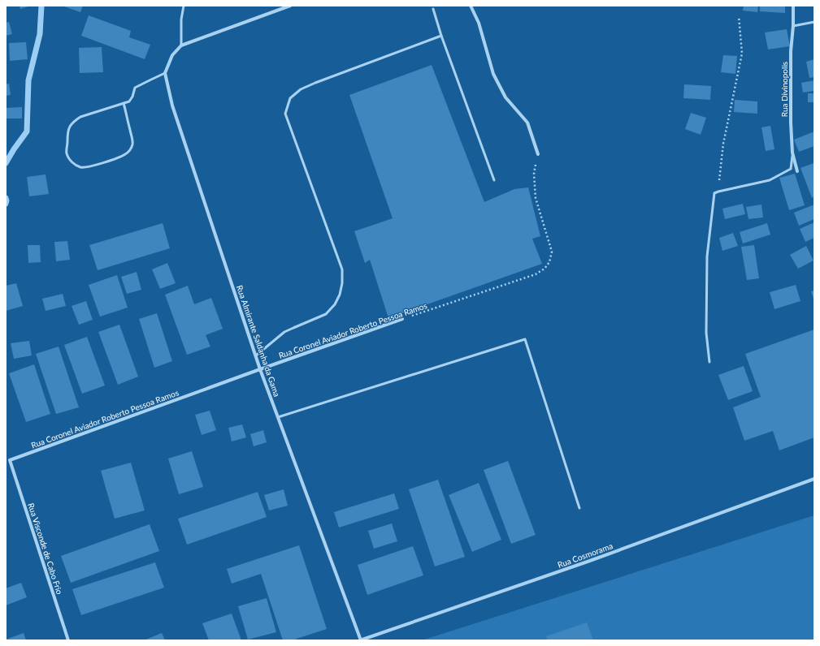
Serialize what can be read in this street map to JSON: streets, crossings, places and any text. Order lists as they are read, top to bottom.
{
  "streets": {
    "street": [
      "Rua Divinopolis",
      "Rua Coronel Aviador Roberto Pessoa Ramos",
      "Rua Almirante Saldanha da Gama",
      "Rua Visconde de Cabo Frio",
      "Rua Cosmorama"
    ]
  },
  "crossings": [
    ["Rua Coronel Aviador Roberto Pessoa Ramos", "Rua Almirante Saldanha da Gama"],
    ["Rua Coronel Aviador Roberto Pessoa Ramos", "Rua Visconde de Cabo Frio"],
    ["Rua Almirante Saldanha da Gama", "Rua Cosmorama"]
  ]
}
